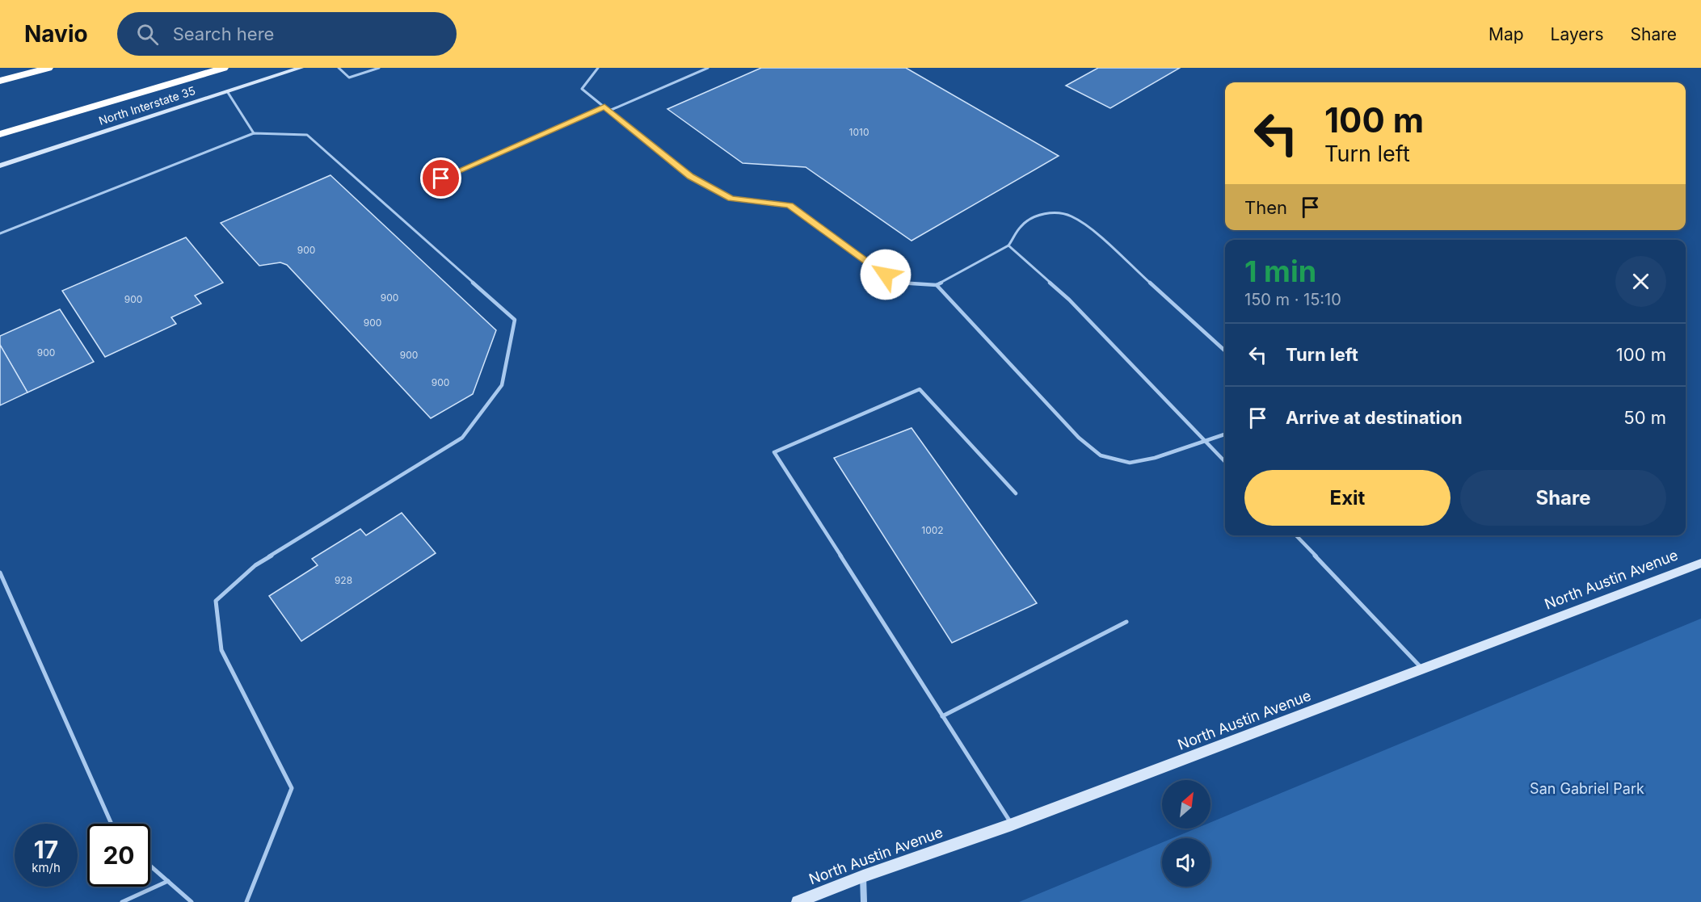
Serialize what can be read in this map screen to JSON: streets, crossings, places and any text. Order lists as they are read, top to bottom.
{
  "streets": {
    "main road": ["North Interstate 35", "North Austin Avenue"]
  },
  "parks": ["San Gabriel Park"],
  "house_numbers": [
    "1010",
    "900",
    "900",
    "900",
    "900",
    "900",
    "900",
    "900",
    "1002",
    "928"
  ],
  "north": "top right",
  "page": {
    "header": "Navio",
    "search": "Search here",
    "nav": ["Map", "Layers", "Share"],
    "turn": ["100 m", "Turn left"],
    "then": "Then",
    "heading": ["1 min", "150 m · 15:10"],
    "list": [
      {
        "name": "Turn left",
        "value": "100 m"
      },
      {
        "name": "Arrive at destination",
        "value": "50 m"
      }
    ],
    "buttons": ["Exit", "Share"],
    "speed": "17 km/h",
    "limit": "20"
  }
}
